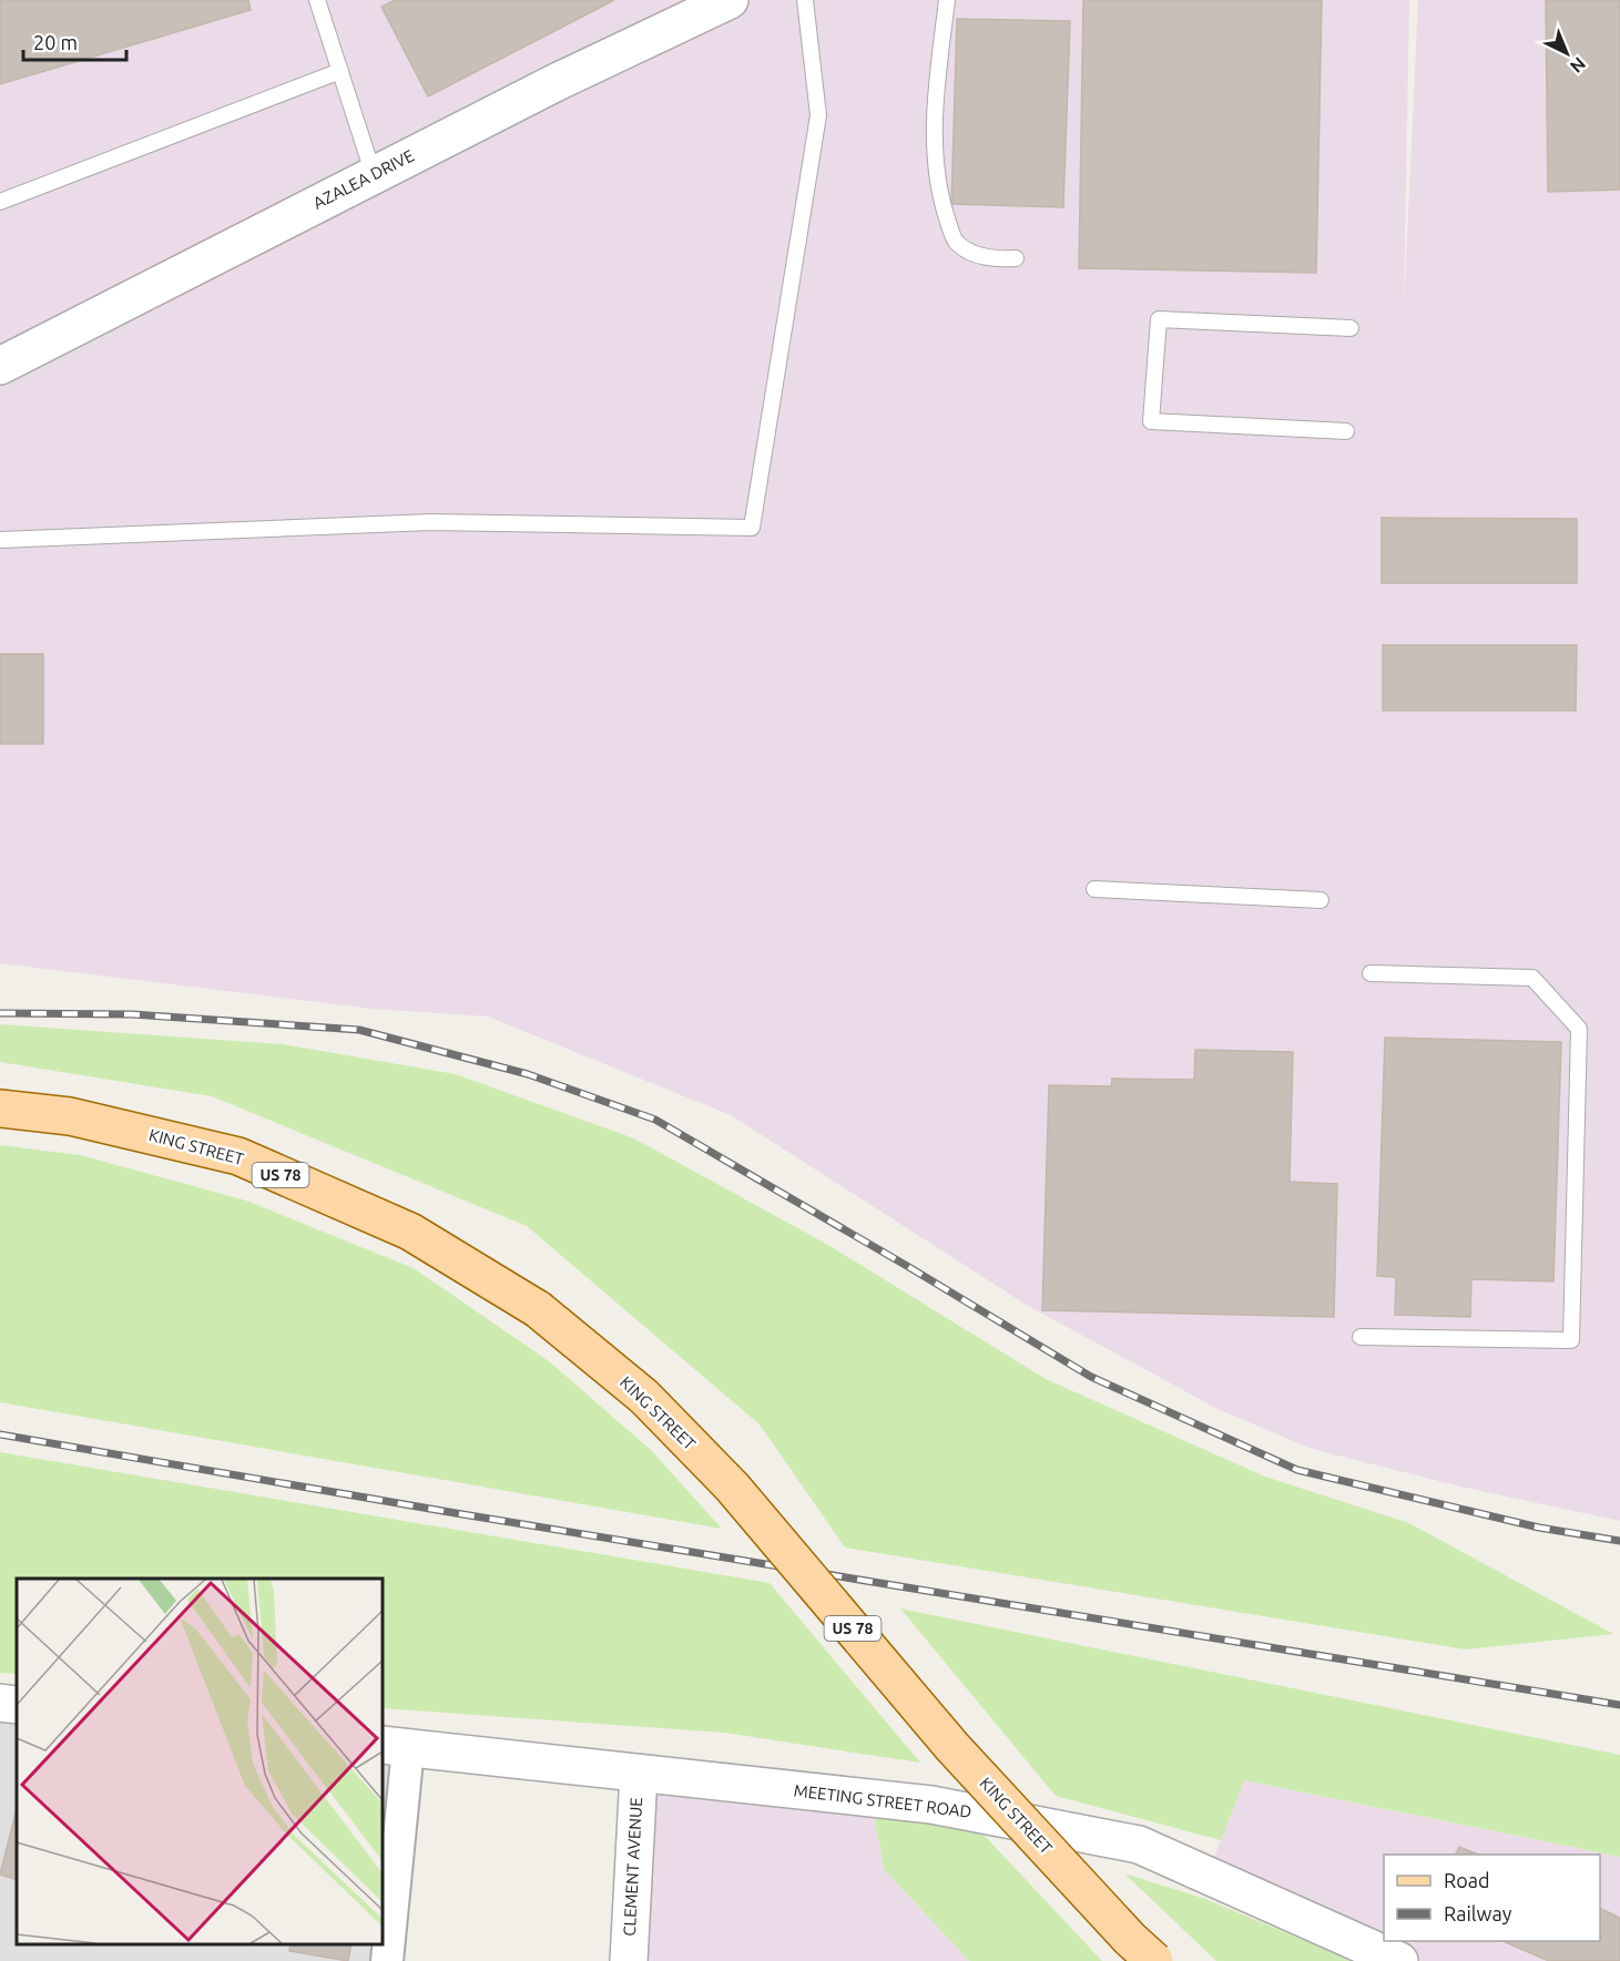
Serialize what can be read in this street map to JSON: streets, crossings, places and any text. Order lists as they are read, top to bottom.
{
  "streets": {
    "main road": ["KING STREET", "US 78"],
    "street": ["AZALEA DRIVE", "MEETING STREET ROAD", "CLEMENT AVENUE"]
  },
  "crossings": [
    ["MEETING STREET ROAD", "CLEMENT AVENUE"]
  ],
  "legend": ["Road", "Railway"],
  "scale_bar": "20 m",
  "north": "bottom right"
}
